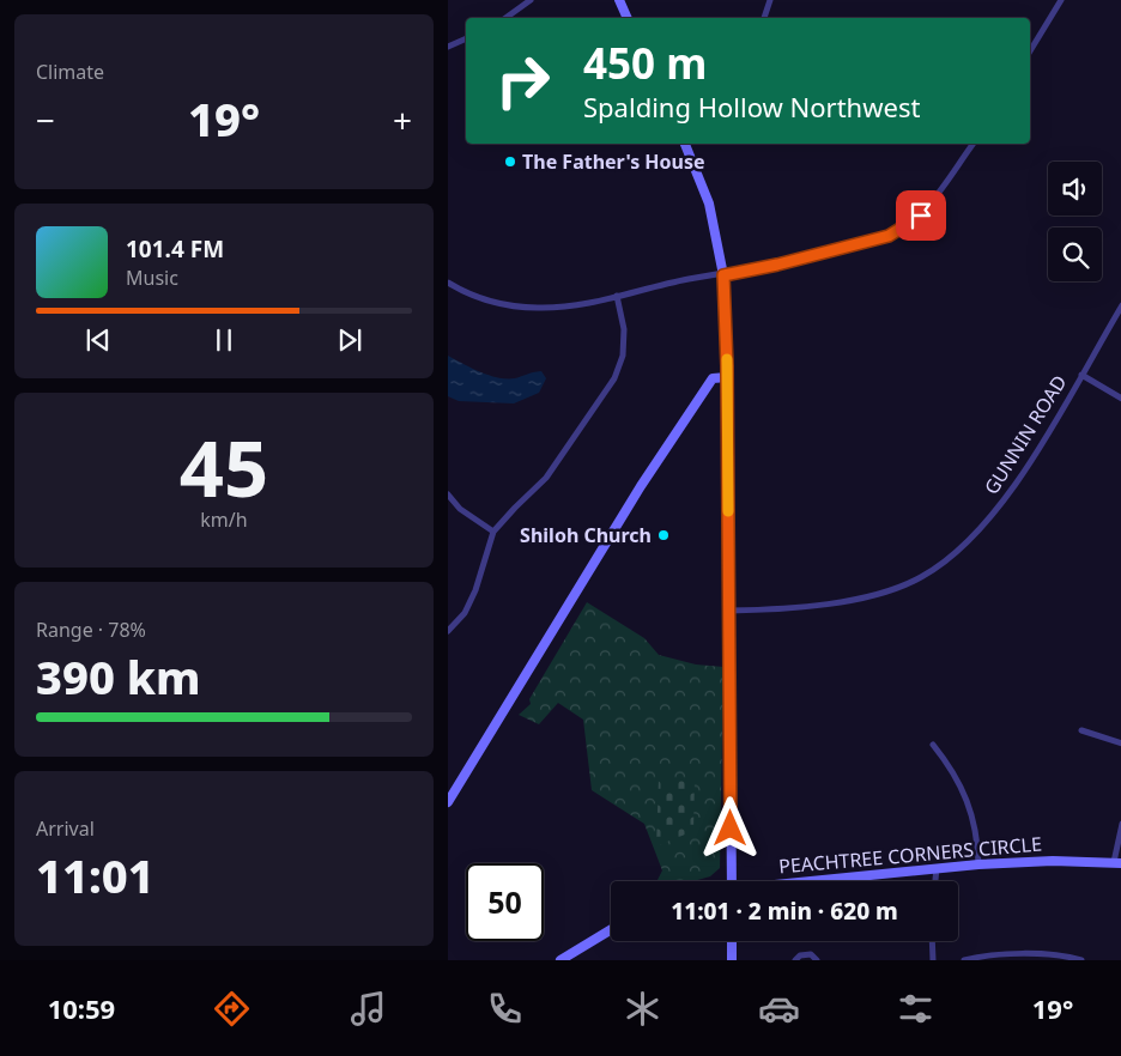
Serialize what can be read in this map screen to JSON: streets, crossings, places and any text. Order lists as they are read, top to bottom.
{
  "streets": {
    "street": ["GUNNIN ROAD", "PEACHTREE CORNERS CIRCLE"]
  },
  "places": ["The Father's House", "Shiloh Church"],
  "page": {
    "tile": [
      "Climate",
      ["45", "km/h"],
      ["Range · 78%", "390 km"],
      ["Arrival", "11:01"]
    ],
    "turn": ["450 m", "Spalding Hollow Northwest"],
    "heat": ["−", "19°", "+"],
    "song": ["101.4 FM", "Music"],
    "limit": "50",
    "trip": "11:01 · 2 min · 620 m",
    "tabs": ["10:59", "19°"]
  }
}
